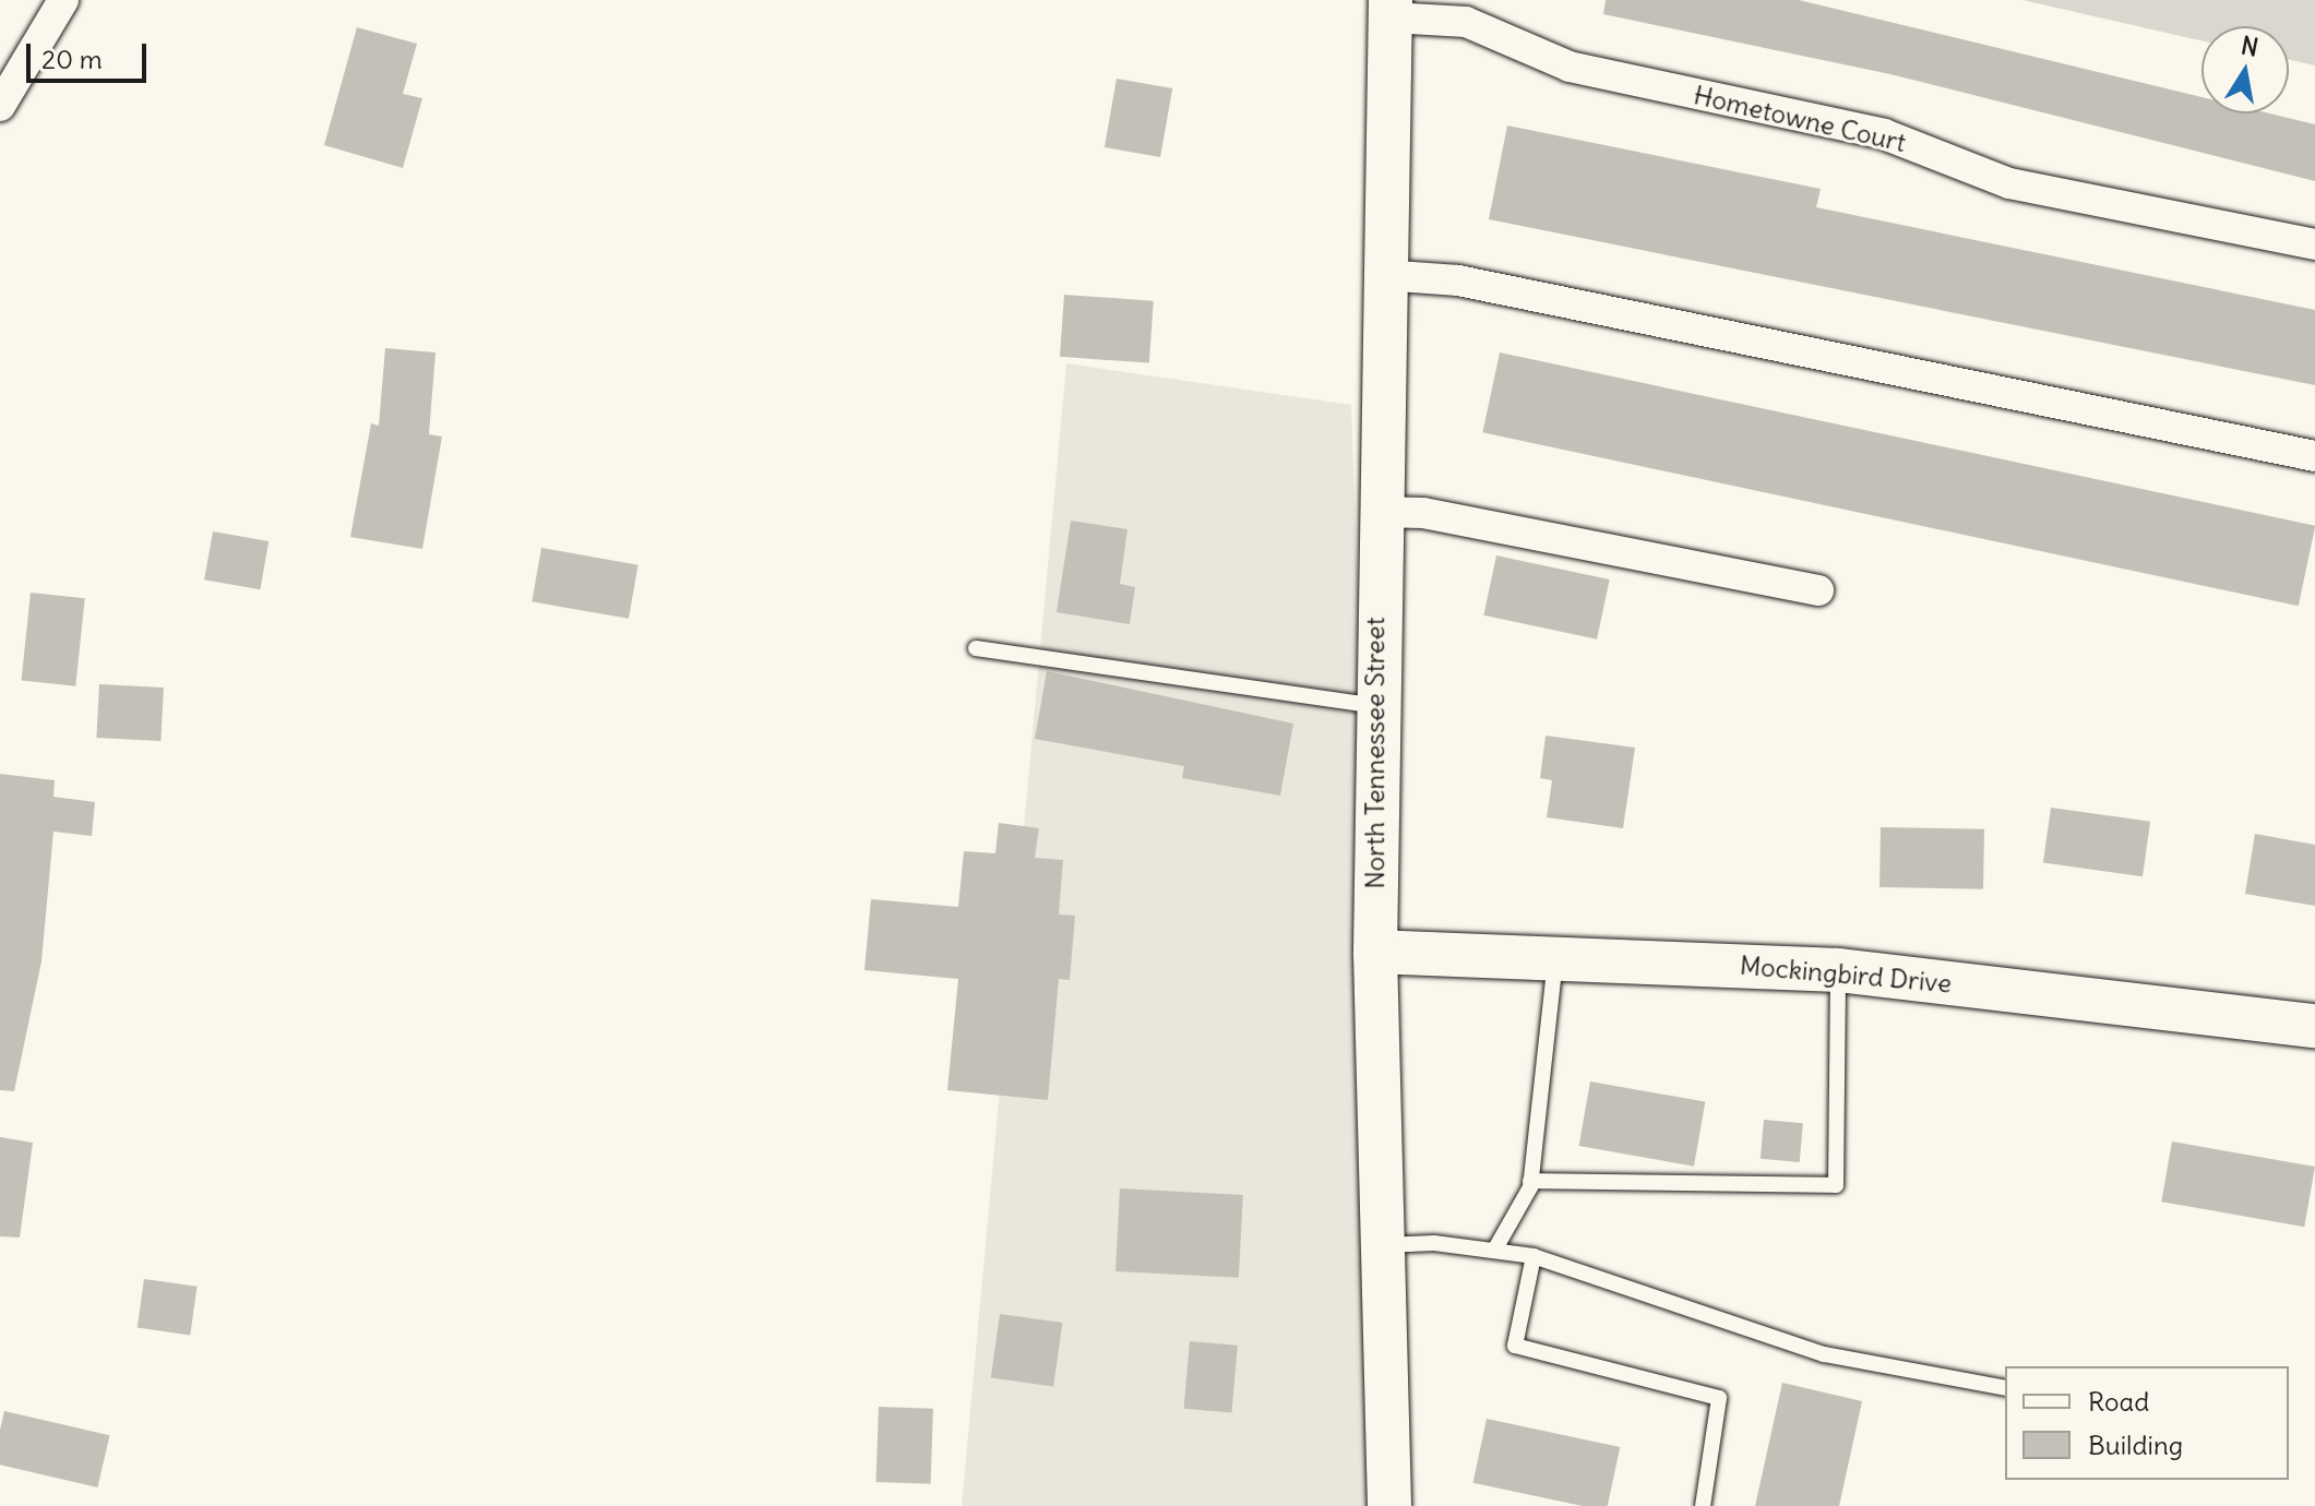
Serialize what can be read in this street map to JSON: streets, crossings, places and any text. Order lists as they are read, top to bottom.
{
  "streets": {
    "main road": ["North Tennessee Street", "Mockingbird Drive"],
    "street": ["Hometowne Court"]
  },
  "crossings": [
    ["Hometowne Court", "North Tennessee Street"],
    ["North Tennessee Street", "Mockingbird Drive"]
  ],
  "legend": ["Road", "Building"],
  "scale_bar": "20 m",
  "north": "top"
}
